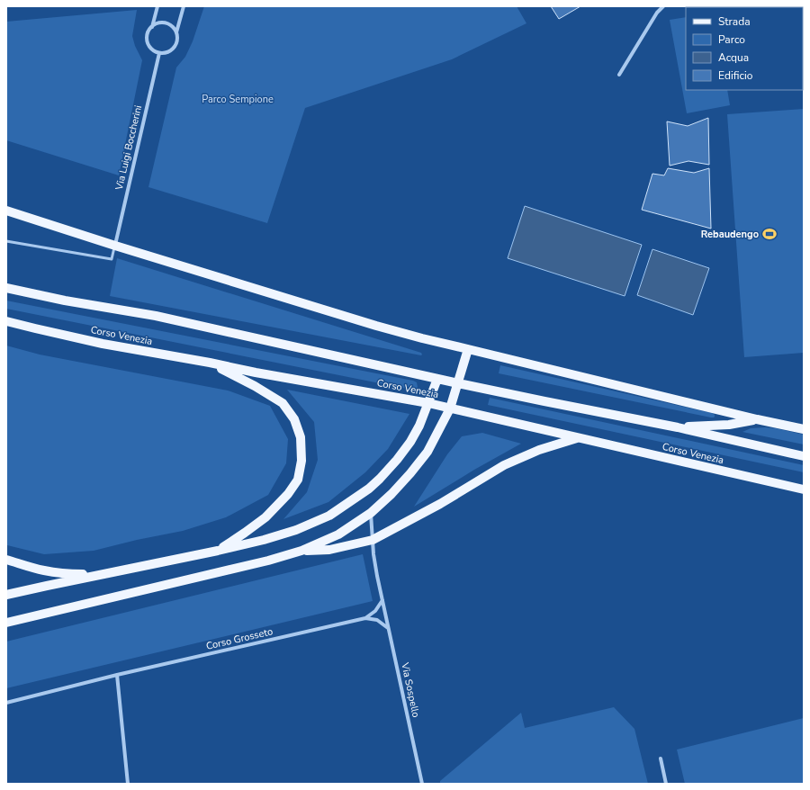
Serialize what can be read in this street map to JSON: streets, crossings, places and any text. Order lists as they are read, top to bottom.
{
  "streets": {
    "main road": ["Corso Venezia"],
    "street": ["Via Luigi Boccherini", "Corso Grosseto", "Via Sospello"]
  },
  "crossings": [
    ["Corso Grosseto", "Via Sospello"]
  ],
  "parks": ["Parco Sempione"],
  "places": {
    "sports": ["Rebaudengo"]
  },
  "legend": [
    "Strada",
    "Parco",
    "Acqua",
    "Edificio"
  ]
}
